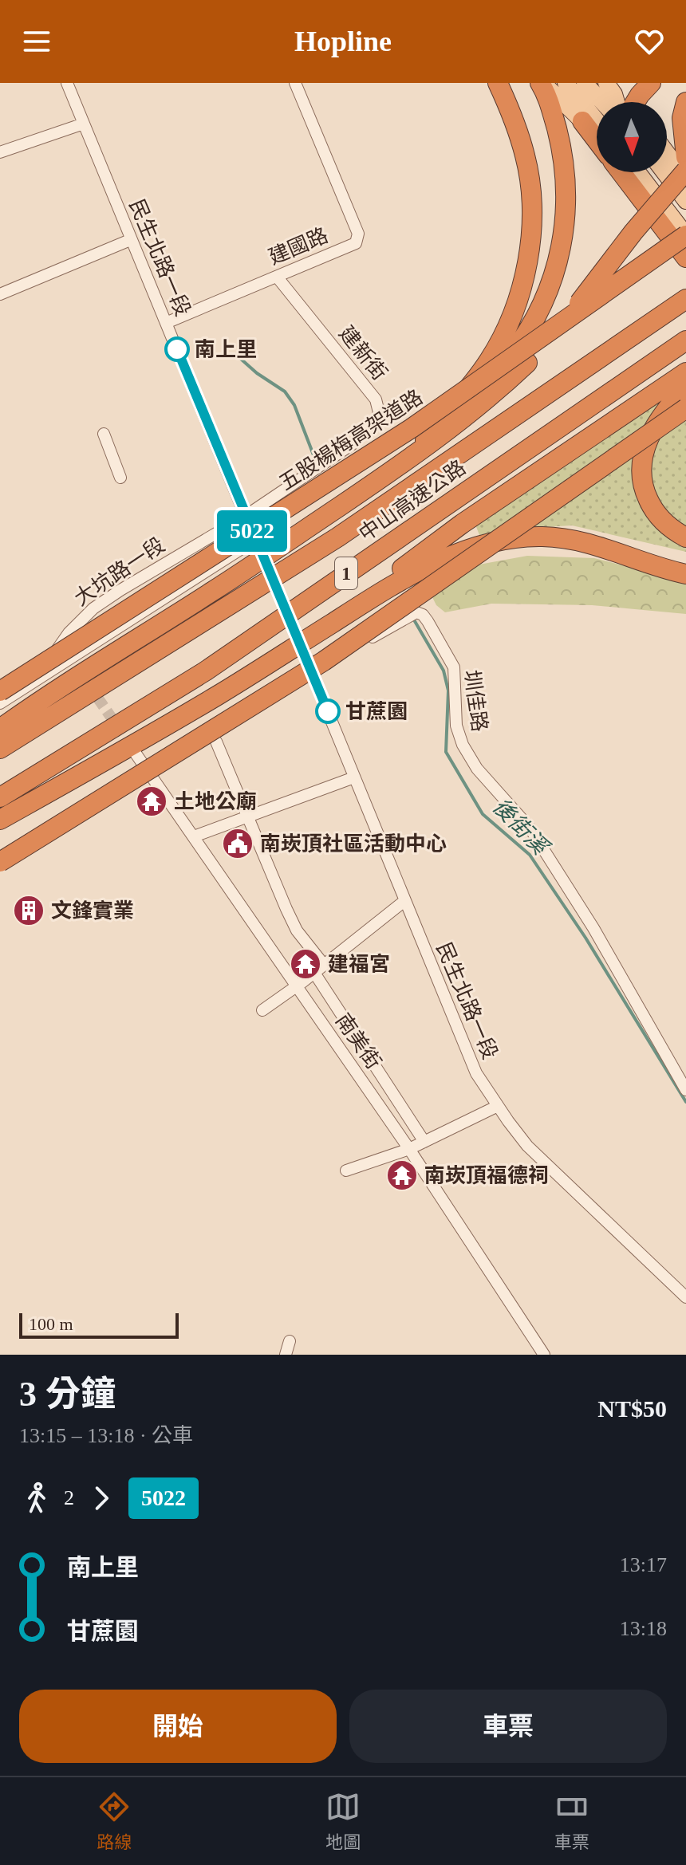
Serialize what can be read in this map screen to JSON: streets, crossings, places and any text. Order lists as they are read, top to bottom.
{
  "streets": {
    "highway": ["五股楊梅高架道路", "中山高速公路", "1"],
    "street": [
      "建國路",
      "民生北路一段",
      "建新街",
      "大坑路一段",
      "圳佳路",
      "南美街"
    ]
  },
  "crossings": [
    ["建國路", "民生北路一段"],
    ["建國路", "建新街"],
    ["民生北路一段", "建新街"],
    ["民生北路一段", "大坑路一段"],
    ["民生北路一段", "圳佳路"],
    ["建新街", "大坑路一段"]
  ],
  "water": ["後街溪"],
  "places": {
    "other": ["南上里", "甘蔗園"],
    "temple": ["土地公廟", "建福宮", "南崁頂福德祠"],
    "public building": ["南崁頂社區活動中心"],
    "building": ["文鋒實業"]
  },
  "lines": ["bus line 5022"],
  "scale_bar": "100 m",
  "north": "bottom",
  "page": {
    "header": "Hopline",
    "on_map": "5022",
    "scale": "100 m",
    "heading": ["3 分鐘", "13:15 – 13:18 · 公車", "NT$50"],
    "legs": ["2", "5022"],
    "list": [
      {
        "name": "南上里",
        "value": "13:17"
      },
      {
        "name": "甘蔗園",
        "value": "13:18"
      }
    ],
    "buttons": ["開始", "車票"],
    "tabs": ["路線", "地圖", "車票"]
  }
}
